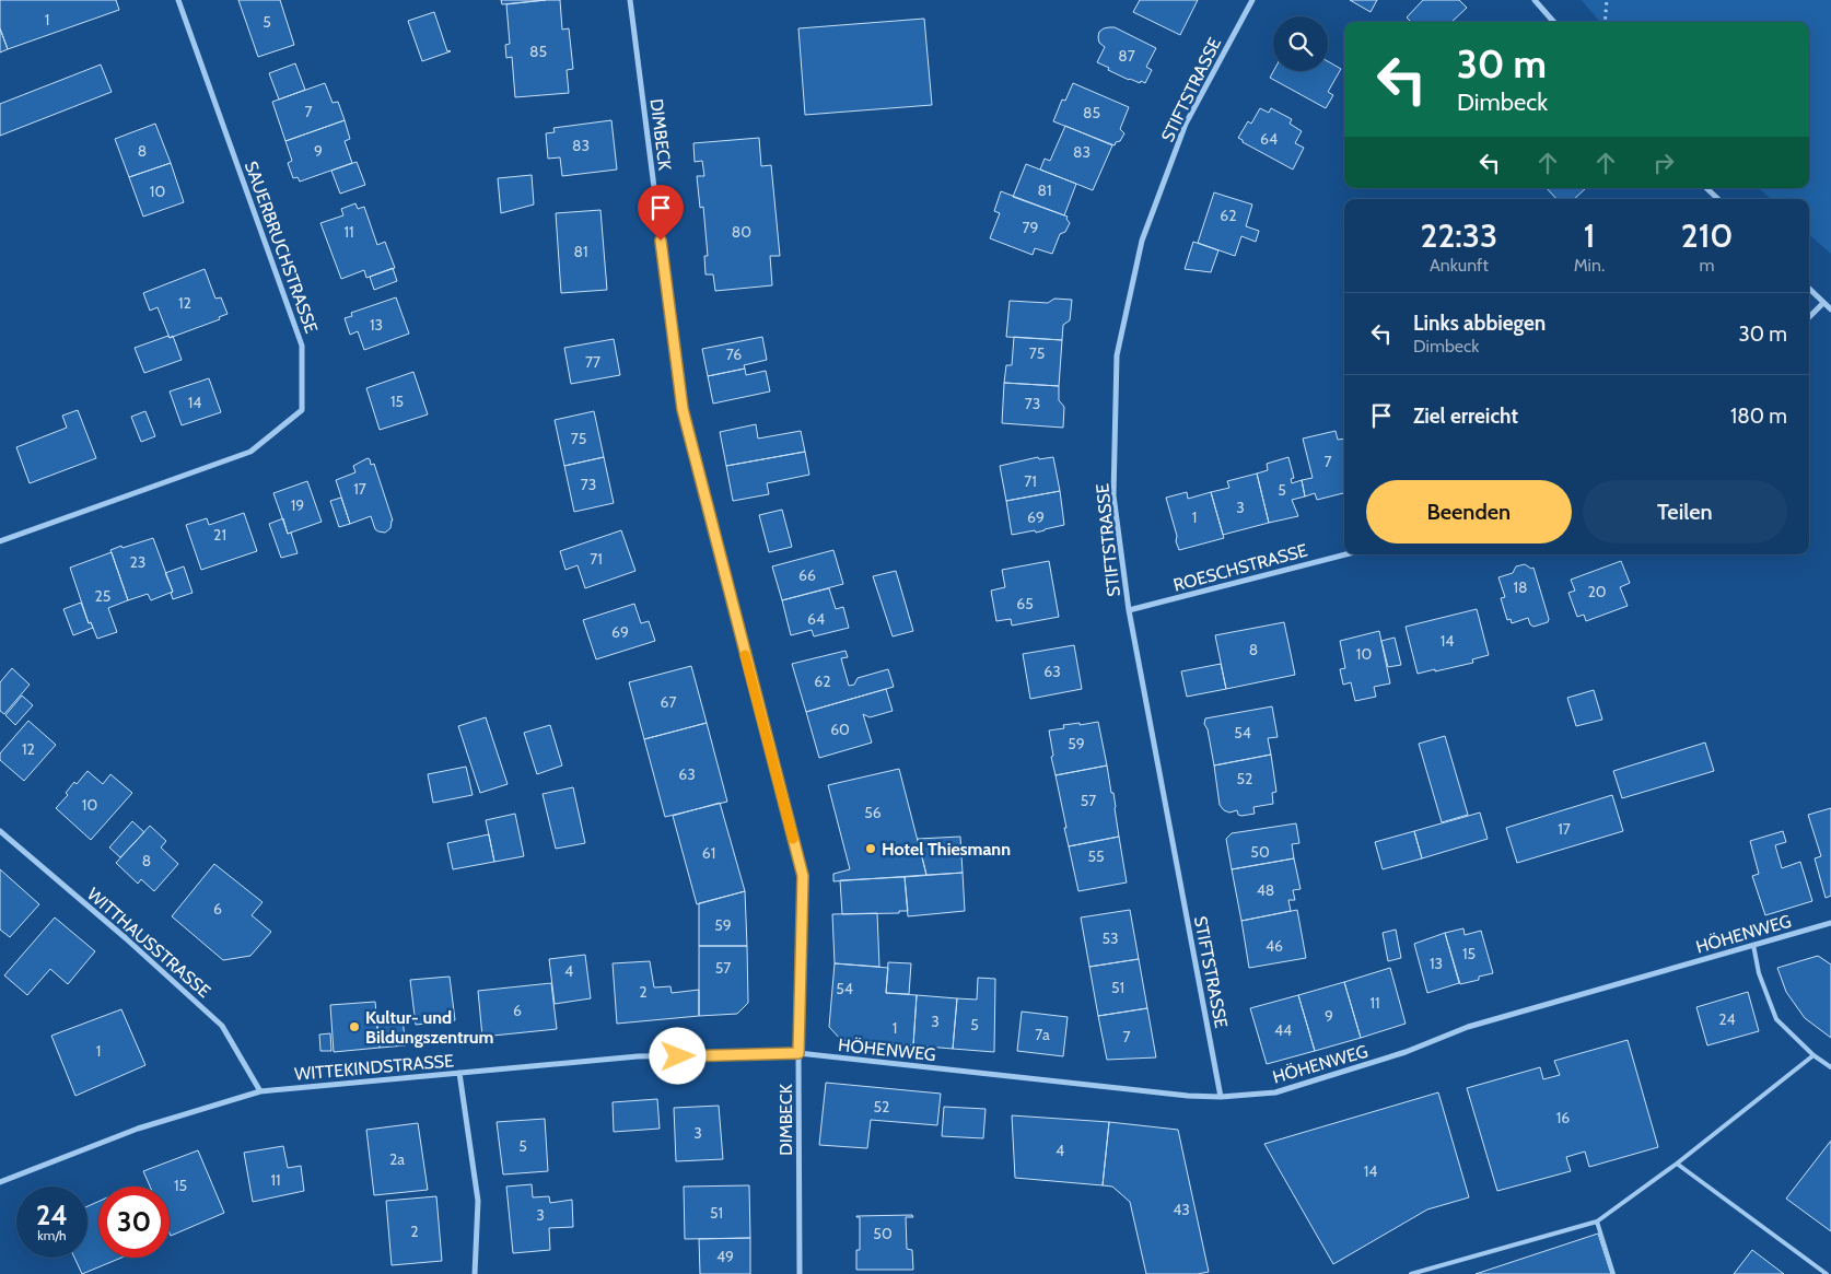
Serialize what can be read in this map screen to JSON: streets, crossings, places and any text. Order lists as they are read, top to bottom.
{
  "streets": {
    "street": [
      "STIFTSTRASSE",
      "DIMBECK",
      "SAUERBRUCHSTRASSE",
      "ROESCHSTRASSE",
      "HÖHENWEG",
      "WITTHAUSSTRASSE",
      "WITTEKINDSTRASSE"
    ]
  },
  "crossings": [
    ["STIFTSTRASSE", "ROESCHSTRASSE"],
    ["STIFTSTRASSE", "HÖHENWEG"],
    ["DIMBECK", "HÖHENWEG"],
    ["DIMBECK", "WITTEKINDSTRASSE"],
    ["HÖHENWEG", "WITTEKINDSTRASSE"],
    ["WITTHAUSSTRASSE", "WITTEKINDSTRASSE"]
  ],
  "places": ["Hotel Thiesmann", "Kultur- und Bildungszentrum"],
  "house_numbers": [
    "1",
    "5",
    "85",
    "87",
    "7",
    "85",
    "64",
    "83",
    "8",
    "9",
    "83",
    "81",
    "10",
    "62",
    "79",
    "11",
    "80",
    "81",
    "12",
    "13",
    "75",
    "76",
    "77",
    "15",
    "14",
    "73",
    "75",
    "7",
    "71",
    "73",
    "17",
    "5",
    "19",
    "3",
    "69",
    "1",
    "21",
    "71",
    "23",
    "66",
    "18",
    "20",
    "25",
    "65",
    "64",
    "69",
    "14",
    "8",
    "10",
    "63",
    "62",
    "67",
    "60",
    "54",
    "59",
    "12",
    "63",
    "52",
    "57",
    "10",
    "56",
    "17",
    "50",
    "61",
    "55",
    "8",
    "48",
    "6",
    "59",
    "53",
    "46",
    "15",
    "13",
    "57",
    "4",
    "51",
    "54",
    "2",
    "11",
    "6",
    "9",
    "24",
    "3",
    "5",
    "1",
    "44",
    "7a",
    "7",
    "1",
    "52",
    "16",
    "3",
    "5",
    "4",
    "2a",
    "14",
    "11",
    "15",
    "43",
    "51",
    "3",
    "2",
    "50",
    "49"
  ],
  "page": {
    "turn": ["30 m", "Dimbeck"],
    "eta": [
      "22:33",
      "Ankunft",
      "1",
      "Min.",
      "210",
      "m"
    ],
    "list": [
      {
        "name": "Links abbiegen",
        "note": "Dimbeck",
        "value": "30 m"
      },
      {
        "name": "Ziel erreicht",
        "value": "180 m"
      }
    ],
    "buttons": ["Beenden", "Teilen"],
    "speed": "24 km/h",
    "limit": "30"
  }
}
